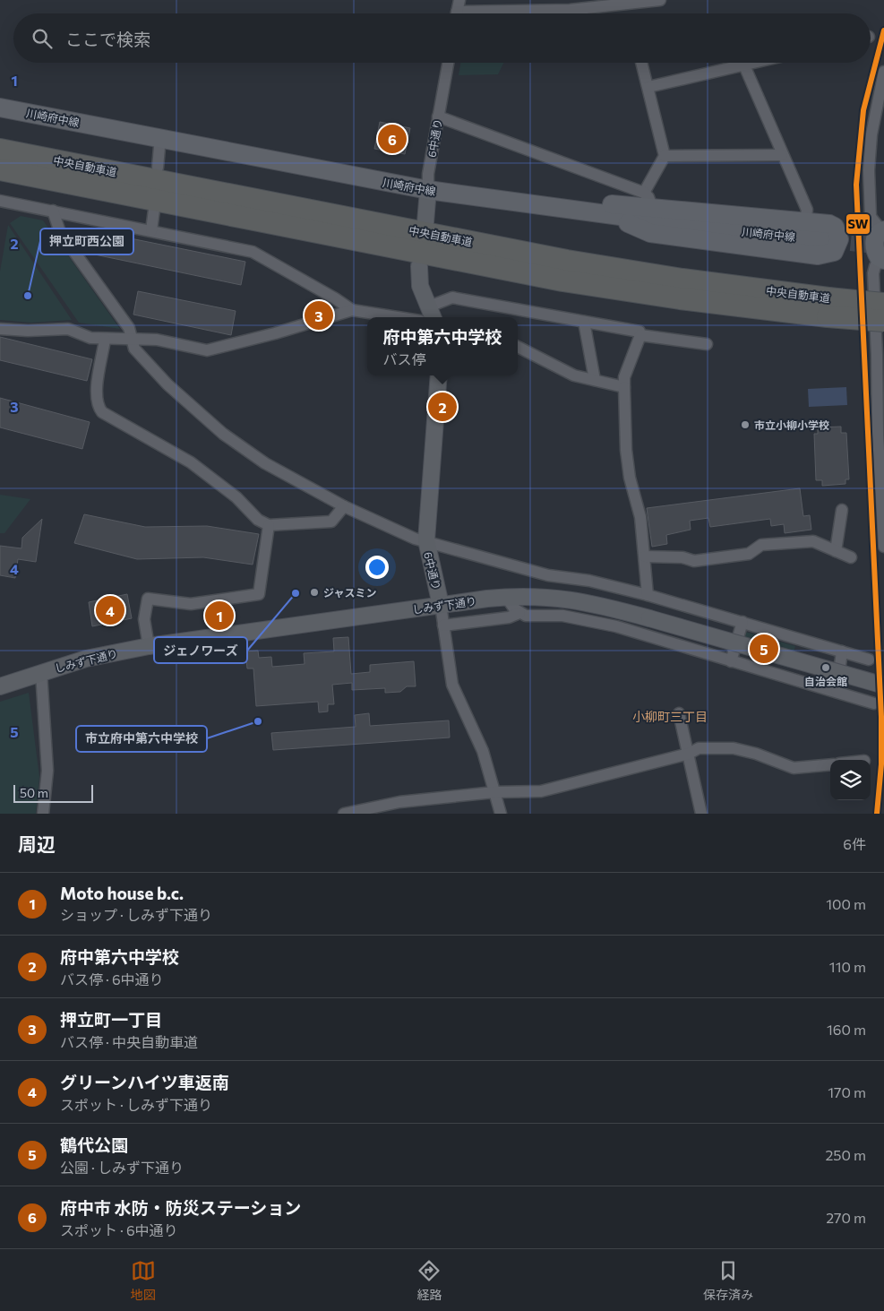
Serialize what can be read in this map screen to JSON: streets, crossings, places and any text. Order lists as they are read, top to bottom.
{
  "streets": {
    "highway": ["中央自動車道"],
    "main road": ["川崎府中線"],
    "street": ["6中通り", "しみず下通り"]
  },
  "crossings": [
    ["川崎府中線", "6中通り"],
    ["6中通り", "しみず下通り"]
  ],
  "districts": ["小柳町三丁目"],
  "places": [
    "押立町西公園",
    "市立小柳小学校",
    "ジャスミン",
    "ジェノワーズ",
    "自治会館",
    "市立府中第六中学校"
  ],
  "lines": ["transit line SW"],
  "scale_bar": "50 m",
  "page": {
    "search": "ここで検索",
    "pins": [
      "6",
      "3",
      "2",
      "4",
      "1",
      "5"
    ],
    "popup": ["府中第六中学校", "バス停"],
    "scale": "50 m",
    "heading": ["周辺", "6件"],
    "list": [
      {
        "mark": "1",
        "name": "Moto house b.c.",
        "note": "ショップ · しみず下通り",
        "value": "100 m"
      },
      {
        "mark": "2",
        "name": "府中第六中学校",
        "note": "バス停 · 6中通り",
        "value": "110 m"
      },
      {
        "mark": "3",
        "name": "押立町一丁目",
        "note": "バス停 · 中央自動車道",
        "value": "160 m"
      },
      {
        "mark": "4",
        "name": "グリーンハイツ車返南",
        "note": "スポット · しみず下通り",
        "value": "170 m"
      },
      {
        "mark": "5",
        "name": "鶴代公園",
        "note": "公園 · しみず下通り",
        "value": "250 m"
      },
      {
        "mark": "6",
        "name": "府中市 水防・防災ステーション",
        "note": "スポット · 6中通り",
        "value": "270 m"
      }
    ],
    "nav": ["地図", "経路", "保存済み"]
  },
  "grid": {
    "rows": [
      "1",
      "2",
      "3",
      "4",
      "5"
    ]
  }
}
